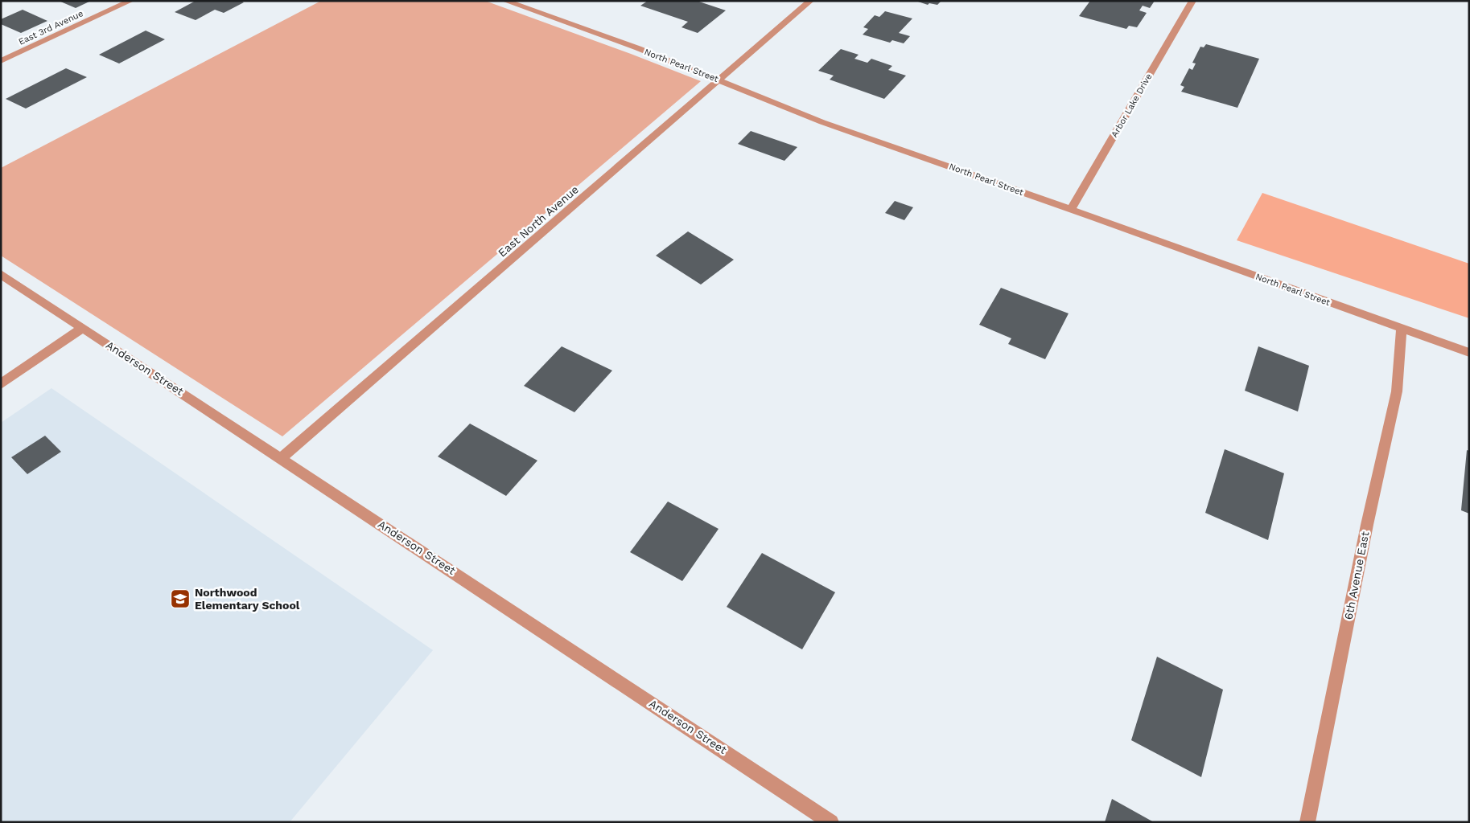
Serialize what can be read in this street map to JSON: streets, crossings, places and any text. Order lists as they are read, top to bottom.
{
  "streets": {
    "street": [
      "East 3rd Avenue",
      "North Pearl Street",
      "Arbor Lake Drive",
      "East North Avenue",
      "Anderson Street",
      "6th Avenue East"
    ]
  },
  "crossings": [
    ["North Pearl Street", "Arbor Lake Drive"],
    ["North Pearl Street", "East North Avenue"],
    ["North Pearl Street", "6th Avenue East"],
    ["East North Avenue", "Anderson Street"]
  ],
  "places": {
    "school or university": ["Northwood Elementary School"]
  }
}
